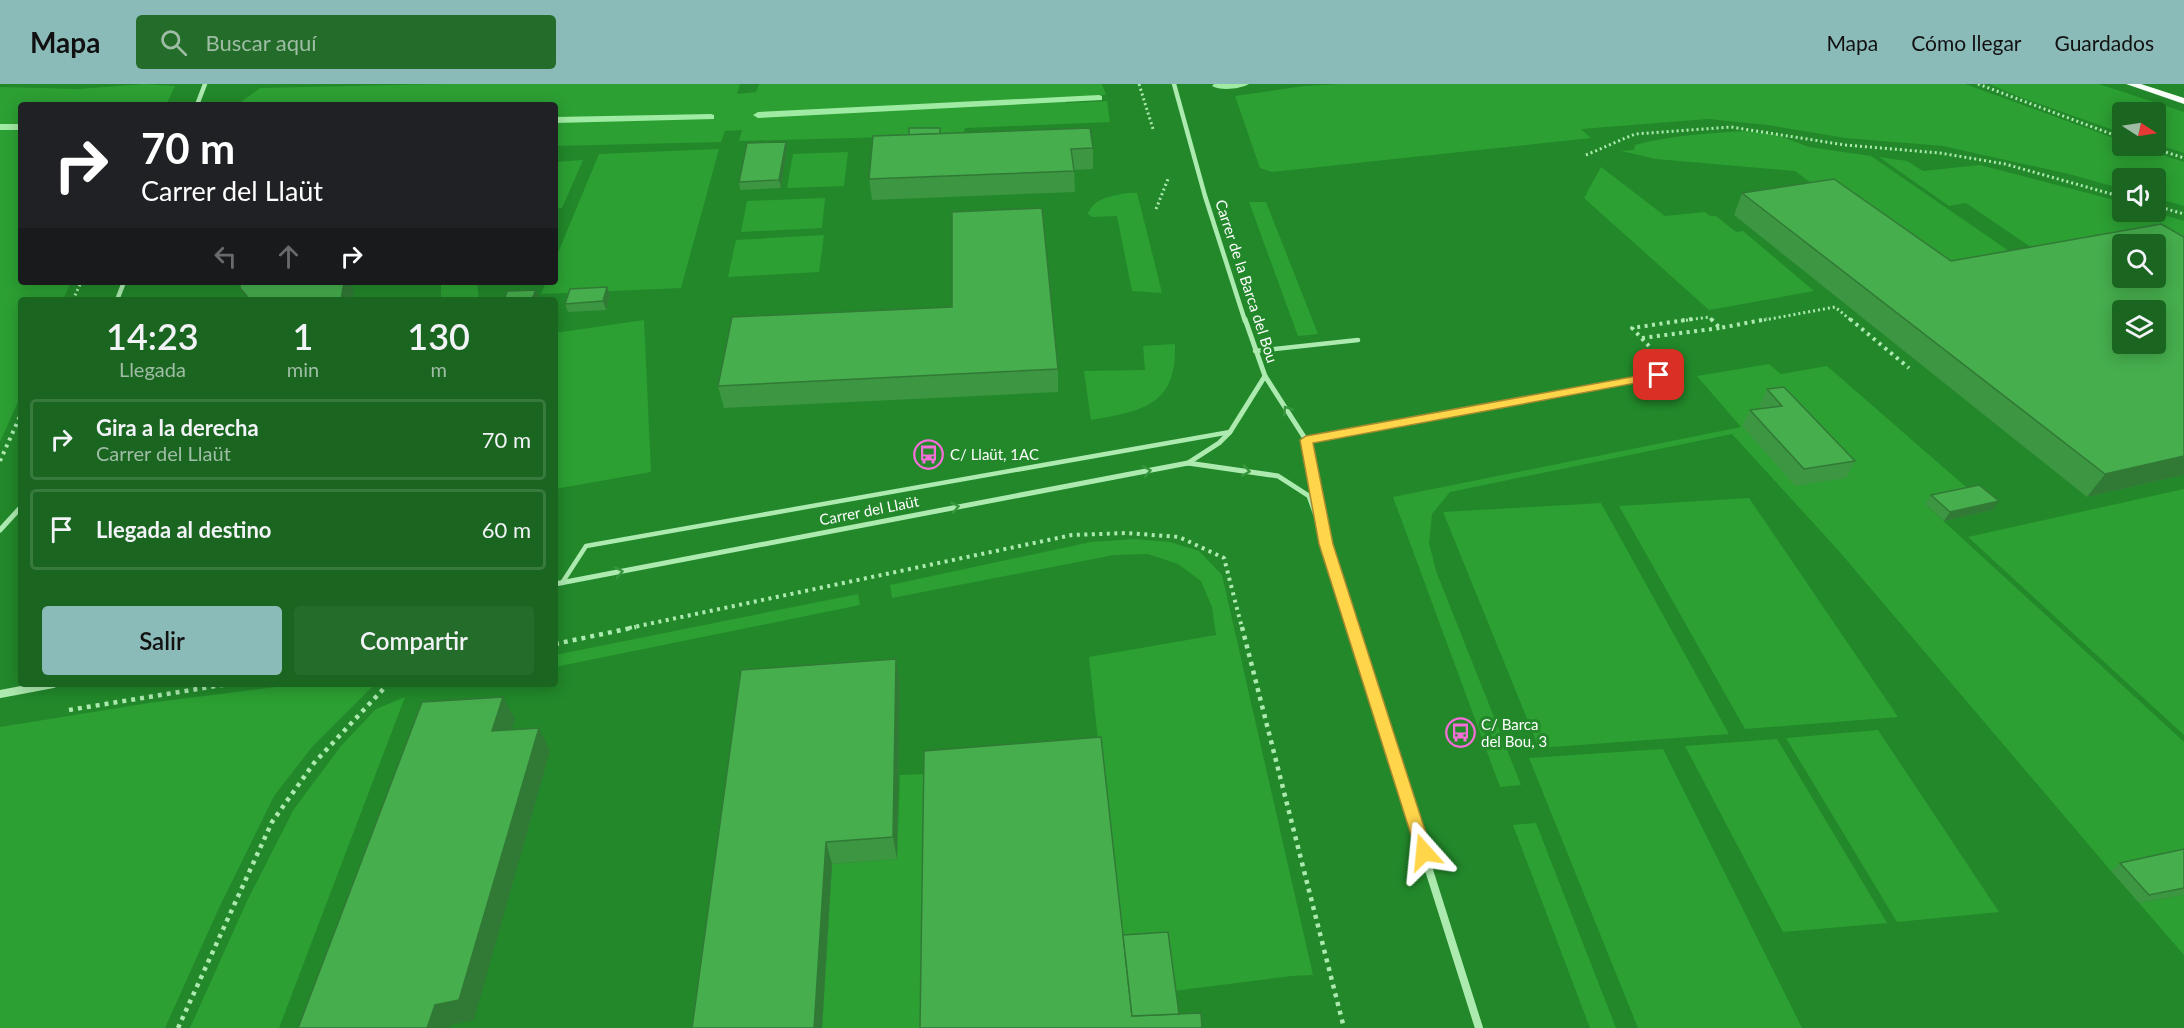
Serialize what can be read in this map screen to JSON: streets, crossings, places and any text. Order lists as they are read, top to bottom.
{
  "streets": {
    "street": ["Carrer de la Barca del Bou", "Carrer del Llaüt"]
  },
  "crossings": [
    ["Carrer de la Barca del Bou", "Carrer del Llaüt"]
  ],
  "one_way": ["Carrer del Llaüt"],
  "places": {
    "bus stop": ["C/ Llaüt, 1AC", "C/ Barca del Bou, 3"]
  },
  "north": "right",
  "page": {
    "header": "Mapa",
    "search": "Buscar aquí",
    "nav": ["Mapa", "Cómo llegar", "Guardados"],
    "turn": ["70 m", "Carrer del Llaüt"],
    "eta": [
      "14:23",
      "Llegada",
      "1",
      "min",
      "130",
      "m"
    ],
    "list": [
      {
        "name": "Gira a la derecha",
        "note": "Carrer del Llaüt",
        "value": "70 m"
      },
      {
        "name": "Llegada al destino",
        "value": "60 m"
      }
    ],
    "buttons": ["Salir", "Compartir"]
  }
}
